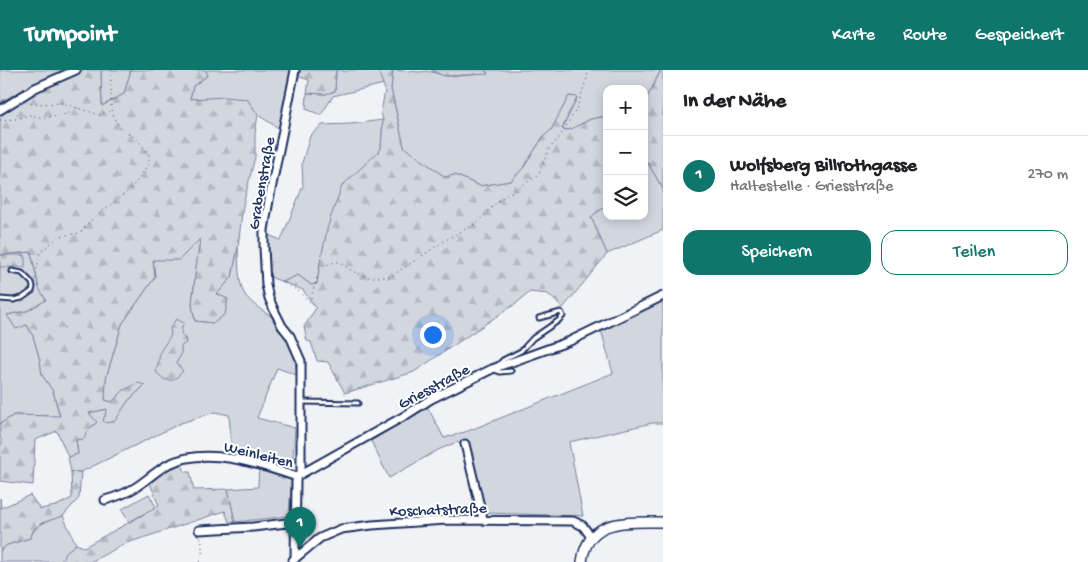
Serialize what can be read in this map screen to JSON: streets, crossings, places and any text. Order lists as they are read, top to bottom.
{
  "streets": {
    "street": [
      "Grabenstraße",
      "Griesstraße",
      "Weinleiten",
      "Koschatstraße"
    ]
  },
  "crossings": [
    ["Grabenstraße", "Griesstraße"],
    ["Grabenstraße", "Weinleiten"],
    ["Griesstraße", "Weinleiten"]
  ],
  "page": {
    "header": "Turnpoint",
    "nav": ["Karte", "Route", "Gespeichert"],
    "heading": "In der Nähe",
    "map_buttons": ["+", "−"],
    "list": [
      {
        "mark": "1",
        "name": "Wolfsberg Billrothgasse",
        "note": "Haltestelle · Griesstraße",
        "value": "270 m"
      }
    ],
    "buttons": ["Speichern", "Teilen"],
    "pins": "1"
  }
}
